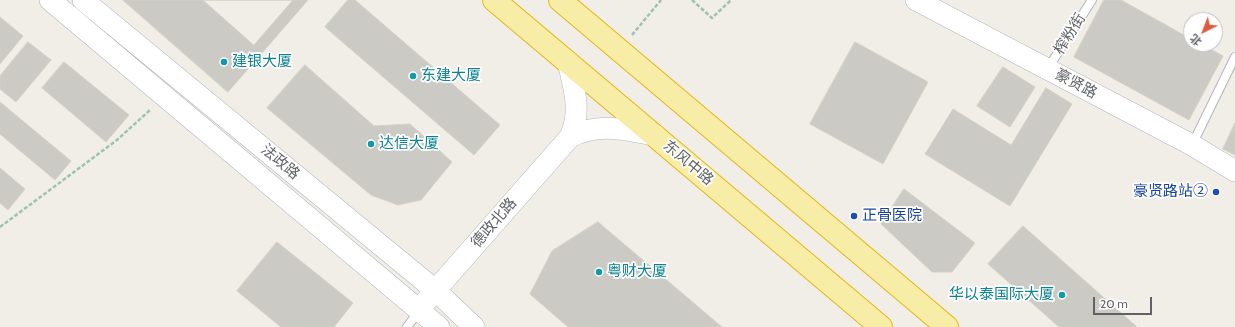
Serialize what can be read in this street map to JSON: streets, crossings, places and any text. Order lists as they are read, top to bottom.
{
  "streets": {
    "highway": ["东风中路"],
    "street": ["豪贤路", "法政路", "德政北路"],
    "lane": ["榨粉街"]
  },
  "crossings": [
    ["榨粉街", "豪贤路"],
    ["法政路", "德政北路"]
  ],
  "places": [
    "建银大厦",
    "东建大厦",
    "达信大厦",
    "豪贤路站②",
    "正骨医院",
    "粤财大厦",
    "华以泰国际大厦"
  ],
  "scale_bar": "20 m",
  "north": "bottom left"
}
